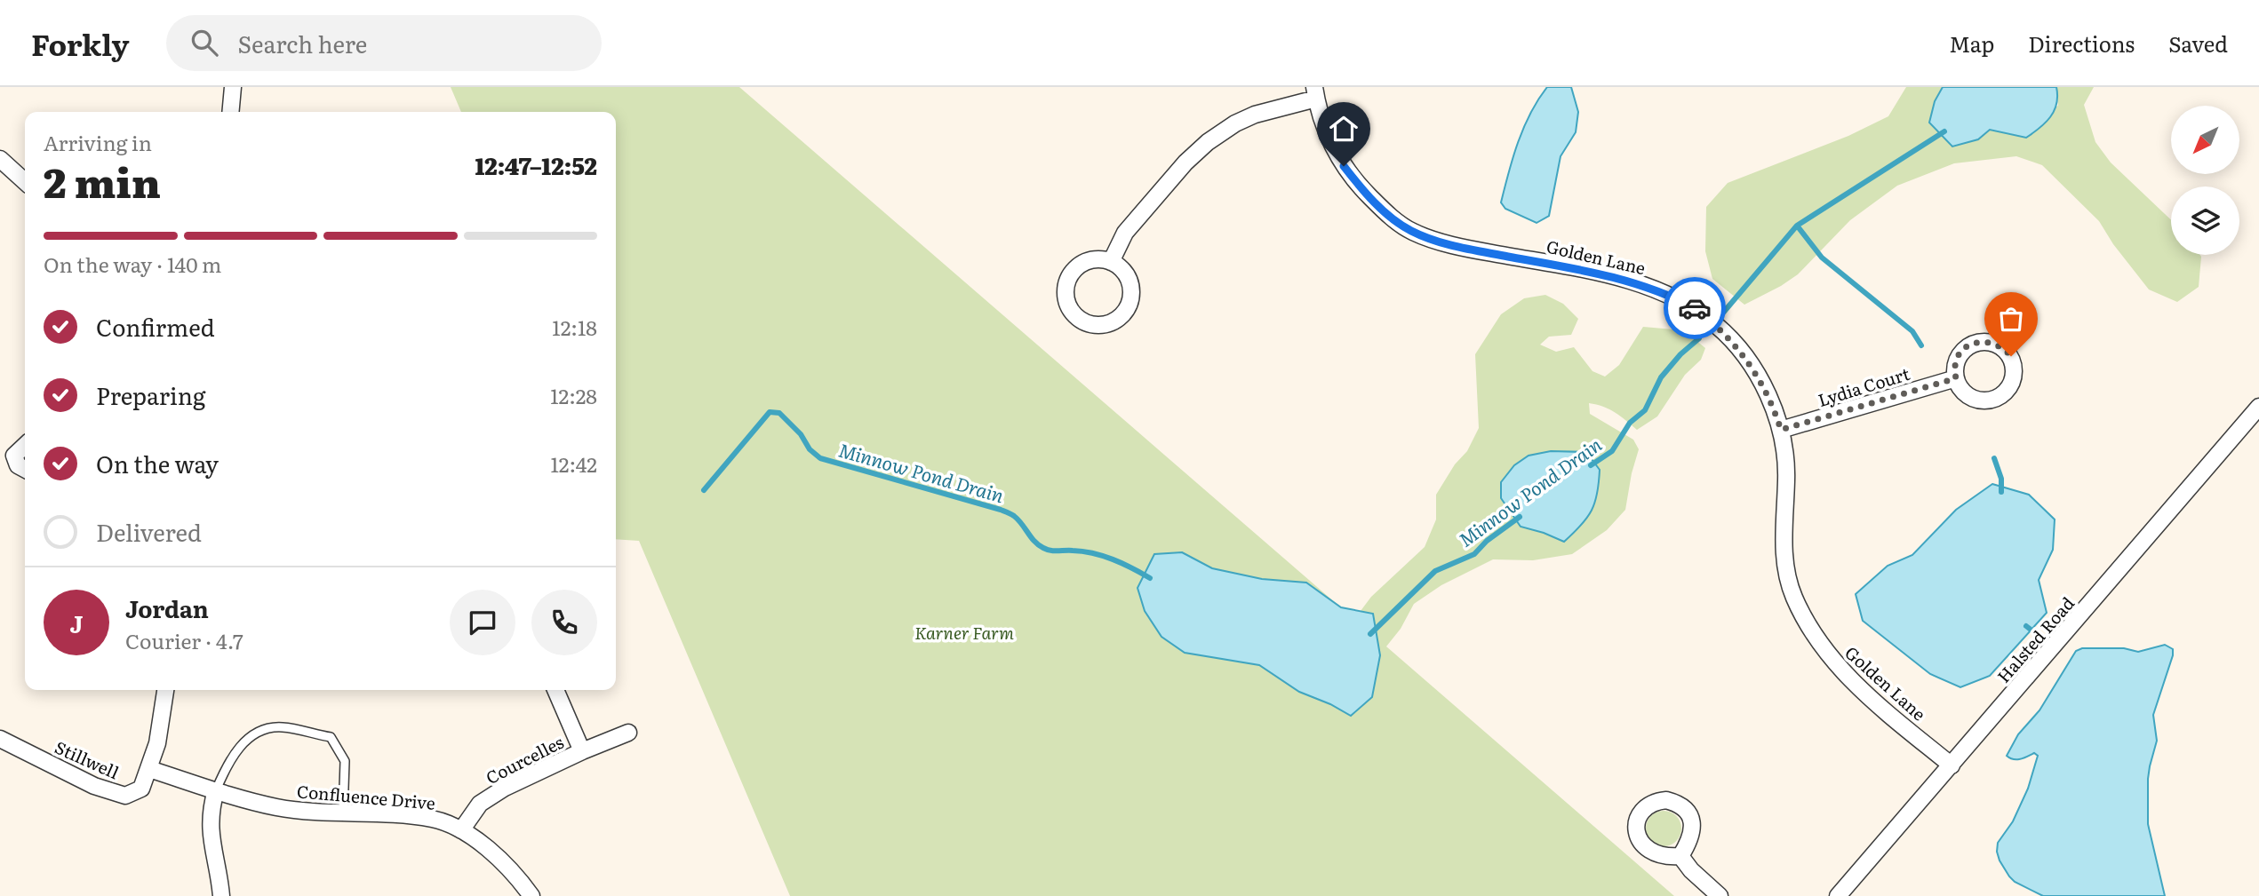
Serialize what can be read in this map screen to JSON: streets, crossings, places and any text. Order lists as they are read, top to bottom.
{
  "streets": {
    "street": [
      "Golden Lane",
      "Lydia Court",
      "Halsted Road",
      "Stillwell",
      "Courcelles",
      "Confluence Drive"
    ]
  },
  "crossings": [
    ["Golden Lane", "Lydia Court"],
    ["Golden Lane", "Halsted Road"],
    ["Stillwell", "Confluence Drive"],
    ["Courcelles", "Confluence Drive"]
  ],
  "water": ["Minnow Pond Drain"],
  "parks": ["Karner Farm"],
  "north": "bottom left",
  "page": {
    "header": "Forkly",
    "search": "Search here",
    "nav": ["Map", "Directions", "Saved"],
    "heading": ["2 min", "Arriving in", "12:47–12:52"],
    "panel": ["Jordan", "Courier · 4.7"],
    "bar": "On the way · 140 m",
    "list": [
      ["Confirmed", "12:18"],
      ["Preparing", "12:28"],
      ["On the way", "12:42"],
      "Delivered"
    ],
    "round": "J"
  }
}
